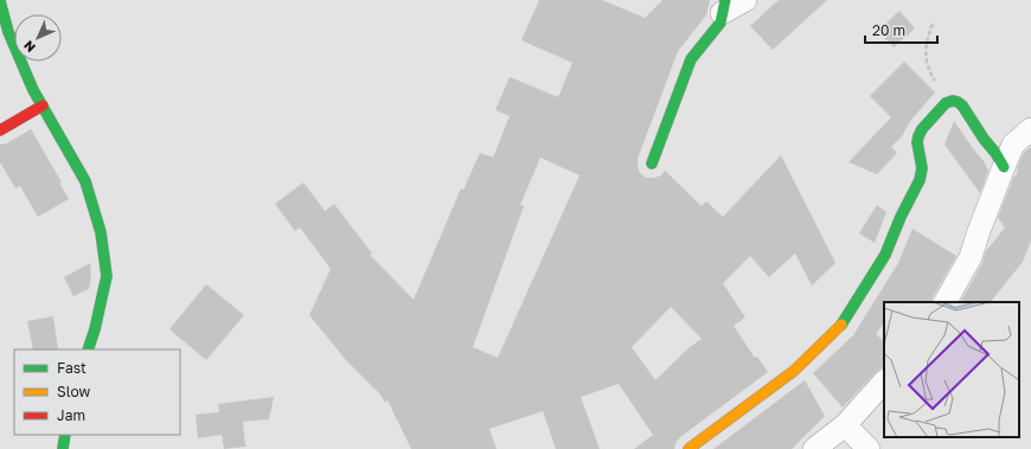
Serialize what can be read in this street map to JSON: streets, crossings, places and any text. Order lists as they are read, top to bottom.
{
  "legend": ["Fast", "Slow", "Jam"],
  "scale_bar": "20 m",
  "north": "bottom left"
}
